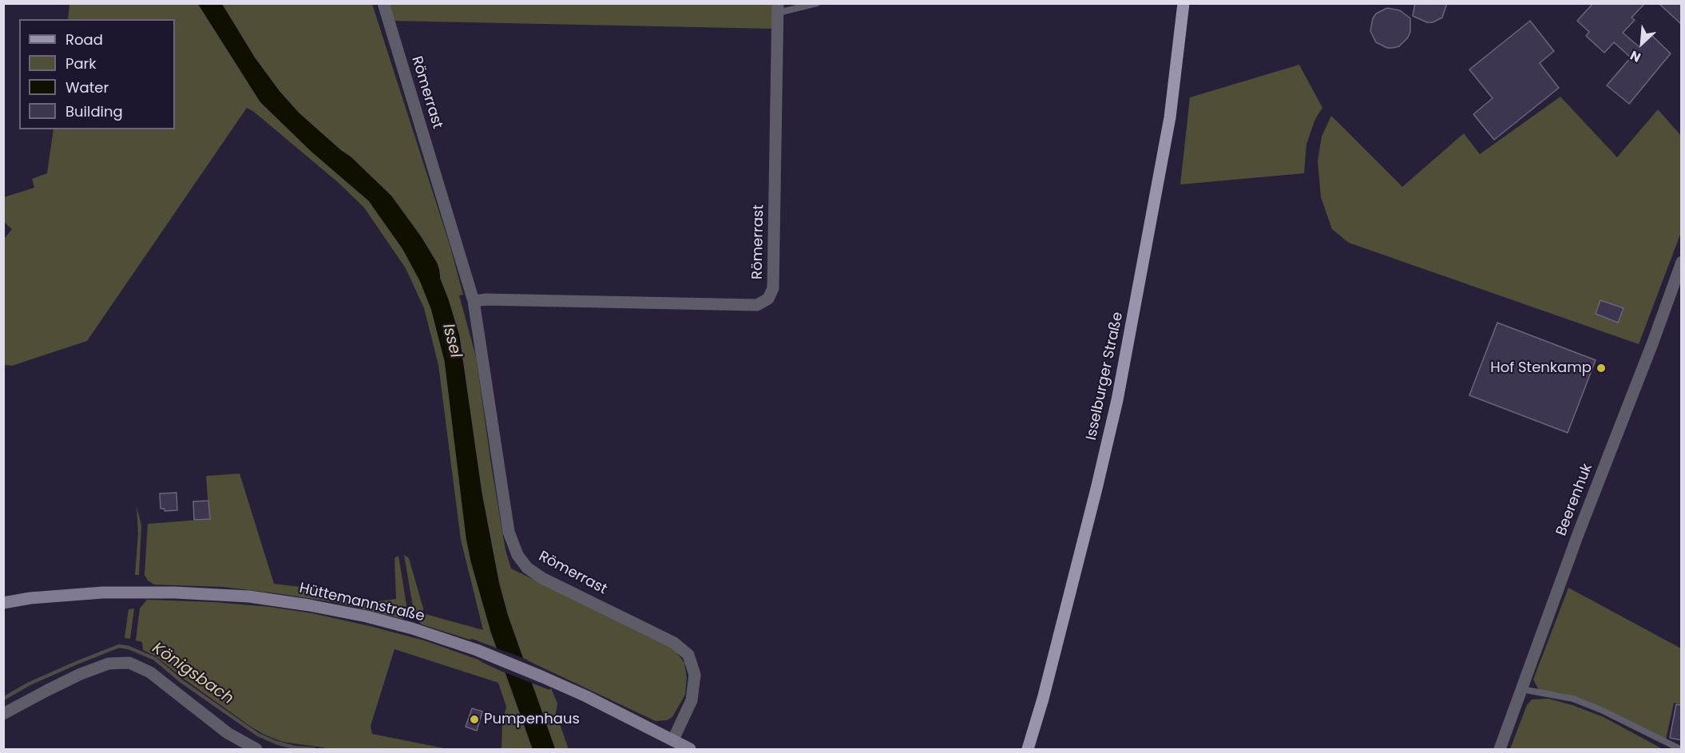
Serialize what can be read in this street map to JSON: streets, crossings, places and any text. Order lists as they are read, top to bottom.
{
  "streets": {
    "main road": ["Isselburger Straße", "Hüttemannstraße"],
    "street": ["Römerrast", "Beerenhuk"]
  },
  "crossings": [
    ["Römerrast", "Hüttemannstraße"]
  ],
  "water": ["Issel", "Königsbach"],
  "places": ["Hof Stenkamp", "Pumpenhaus"],
  "legend": [
    "Road",
    "Park",
    "Water",
    "Building"
  ],
  "north": "bottom left"
}
